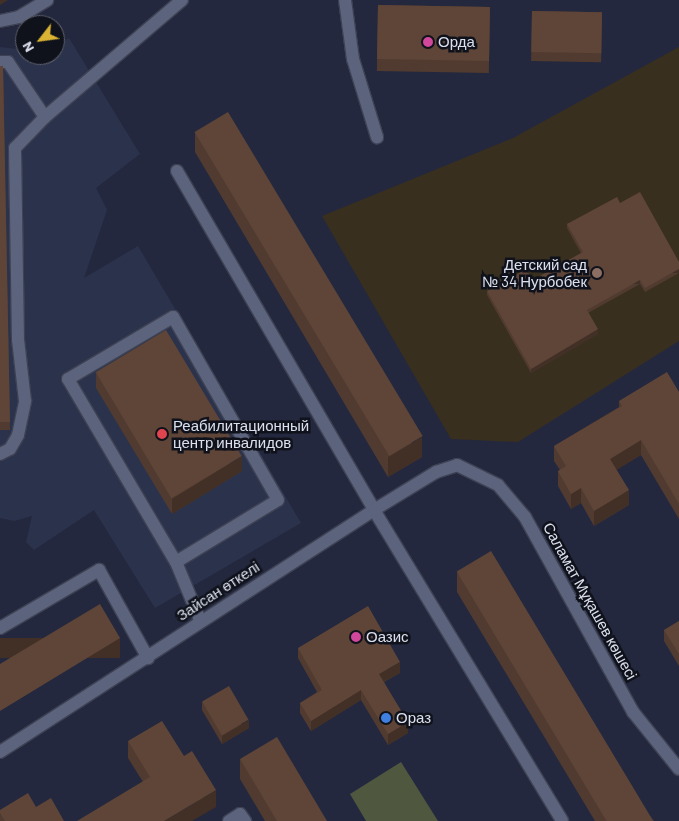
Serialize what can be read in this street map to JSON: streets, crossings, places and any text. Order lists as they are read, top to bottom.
{
  "streets": {
    "street": ["Зайсан өткелі", "Саламат Мұқашев көшесі"]
  },
  "crossings": [
    ["Зайсан өткелі", "Саламат Мұқашев көшесі"]
  ],
  "places": [
    "Орда",
    "Детский сад № 34 Нурбобек",
    "Реабилитационный центр инвалидов",
    "Оазис",
    "Ораз"
  ],
  "north": "bottom left"
}
